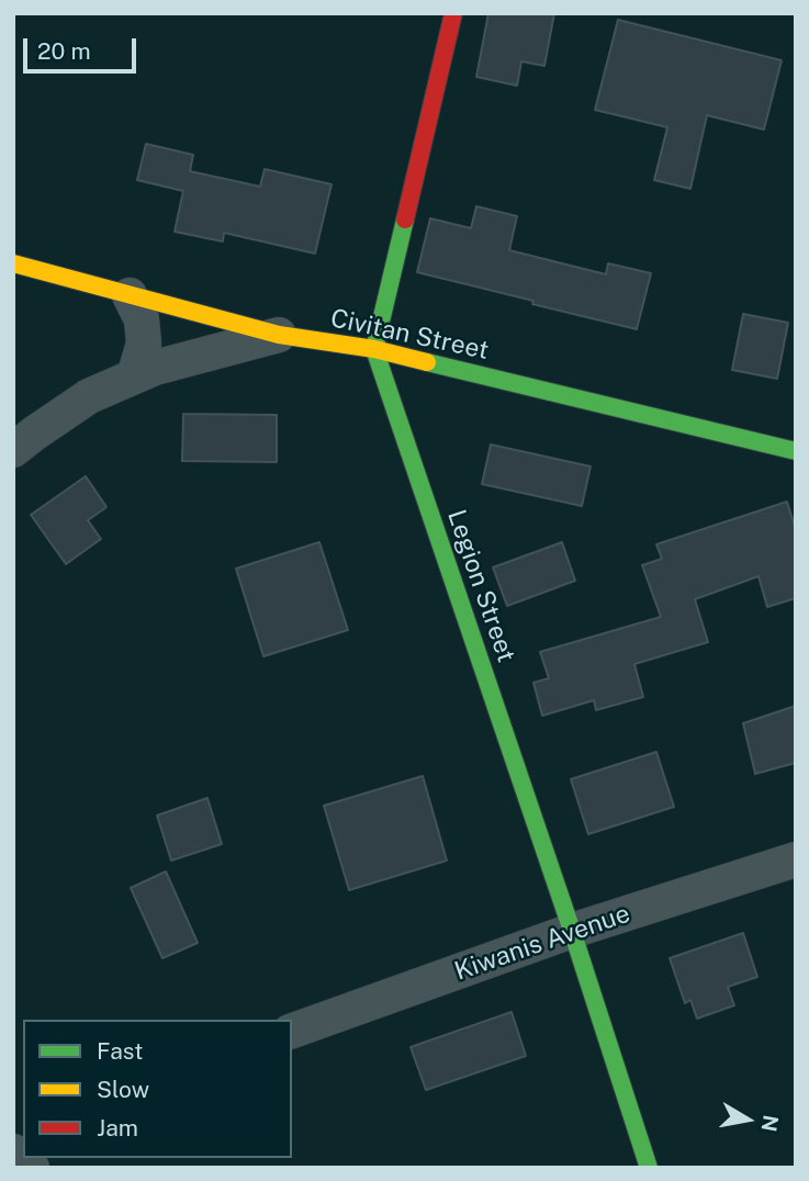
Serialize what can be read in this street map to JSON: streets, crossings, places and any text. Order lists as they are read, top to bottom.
{
  "streets": {
    "street": ["Civitan Street", "Legion Street", "Kiwanis Avenue"]
  },
  "crossings": [
    ["Civitan Street", "Legion Street"],
    ["Legion Street", "Kiwanis Avenue"]
  ],
  "legend": ["Fast", "Slow", "Jam"],
  "scale_bar": "20 m",
  "north": "right"
}
